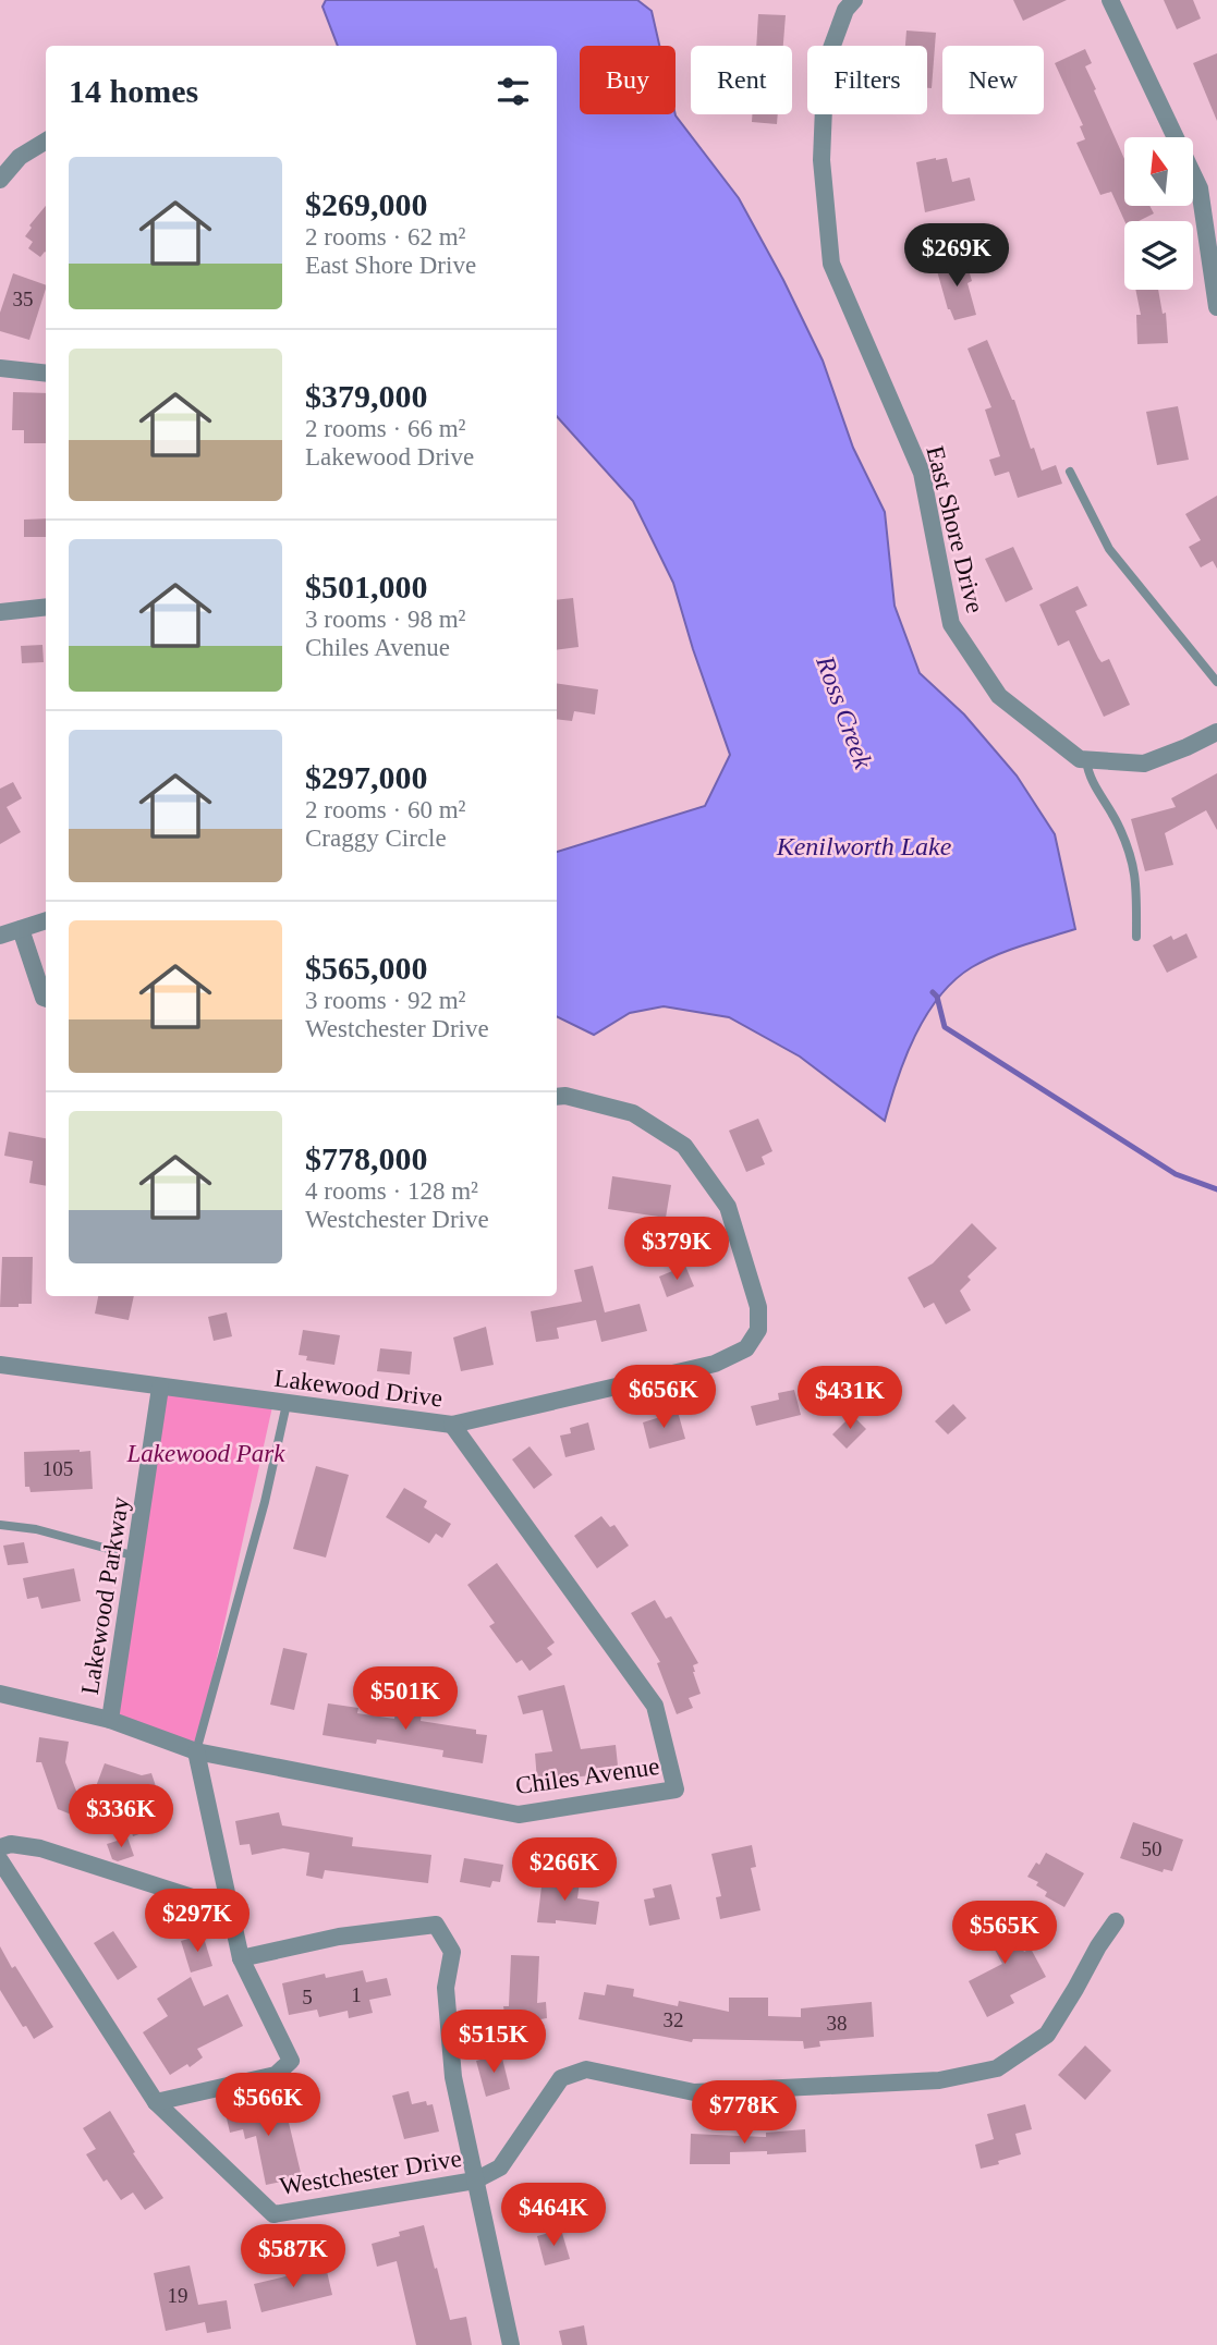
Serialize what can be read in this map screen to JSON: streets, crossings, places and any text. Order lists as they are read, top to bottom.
{
  "streets": {
    "street": [
      "East Shore Drive",
      "Lakewood Drive",
      "Lakewood Parkway",
      "Chiles Avenue",
      "Westchester Drive"
    ]
  },
  "crossings": [
    ["Lakewood Drive", "Lakewood Parkway"],
    ["Lakewood Drive", "Chiles Avenue"],
    ["Lakewood Parkway", "Chiles Avenue"]
  ],
  "water": ["Ross Creek", "Kenilworth Lake"],
  "parks": ["Lakewood Park"],
  "house_numbers": [
    "35",
    "105",
    "50",
    "1",
    "5",
    "32",
    "38",
    "19"
  ],
  "north": "top",
  "page": {
    "chip": [
      "Buy",
      "Rent",
      "Filters",
      "New"
    ],
    "heading": "14 homes",
    "list": [
      {
        "name": "$269,000",
        "note": "2 rooms · 62 m² · East Shore Drive"
      },
      {
        "name": "$379,000",
        "note": "2 rooms · 66 m² · Lakewood Drive"
      },
      {
        "name": "$501,000",
        "note": "3 rooms · 98 m² · Chiles Avenue"
      },
      {
        "name": "$297,000",
        "note": "2 rooms · 60 m² · Craggy Circle"
      },
      {
        "name": "$565,000",
        "note": "3 rooms · 92 m² · Westchester Drive"
      },
      {
        "name": "$778,000",
        "note": "4 rooms · 128 m² · Westchester Drive"
      }
    ],
    "price": [
      "$269K",
      "$379K",
      "$656K",
      "$431K",
      "$501K",
      "$336K",
      "$266K",
      "$297K",
      "$565K",
      "$515K",
      "$566K",
      "$778K",
      "$464K",
      "$587K"
    ]
  }
}
